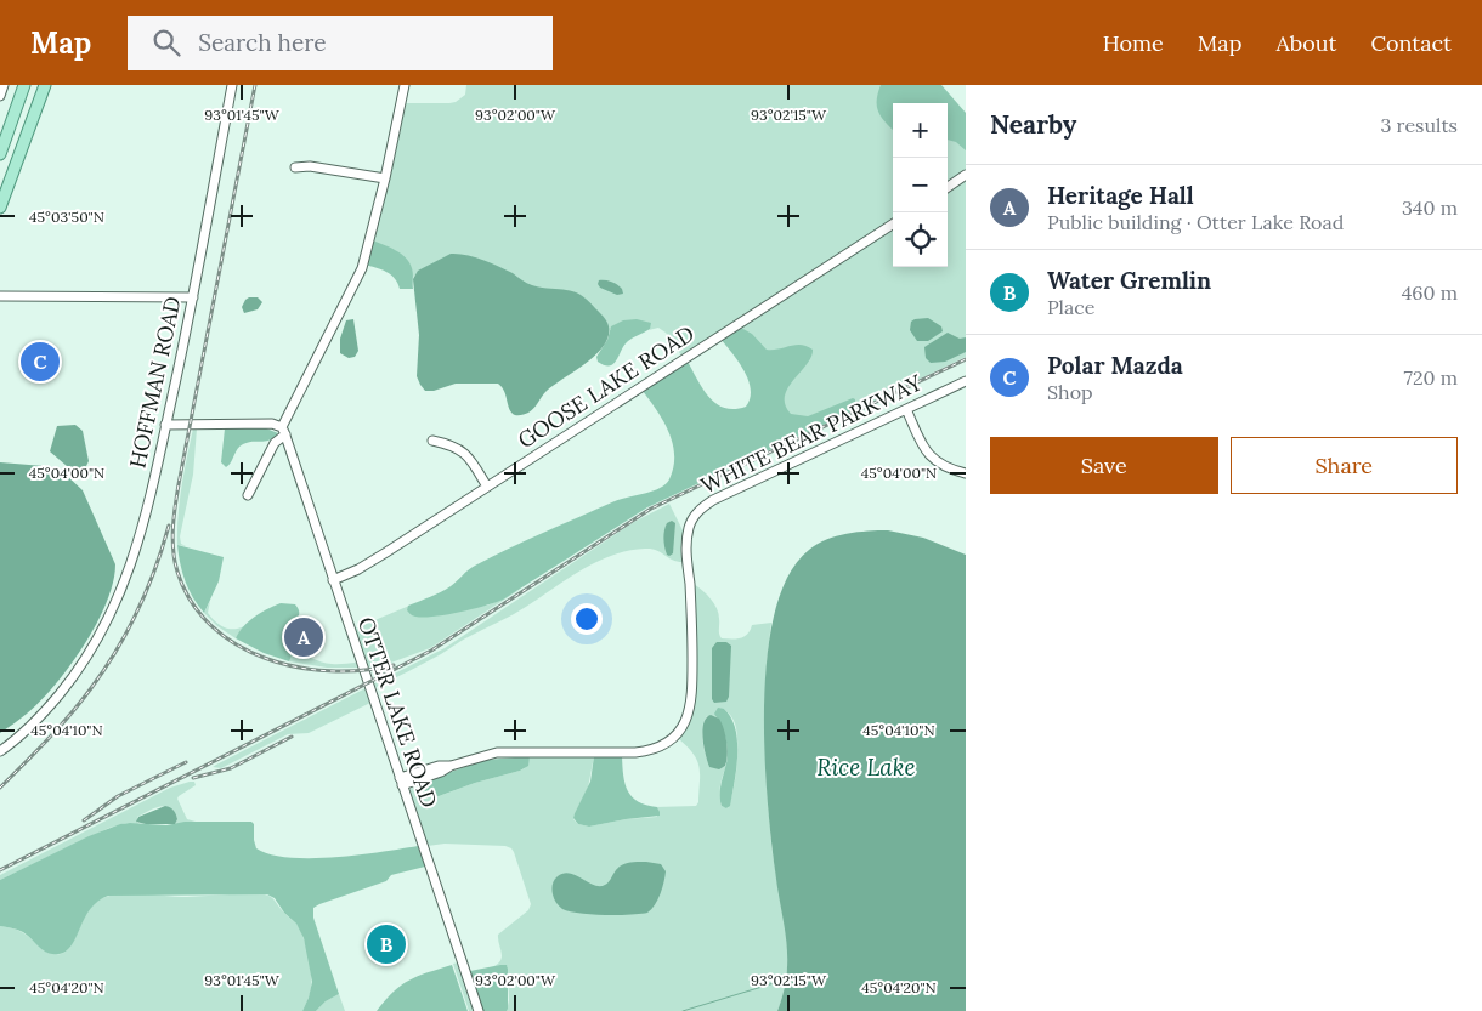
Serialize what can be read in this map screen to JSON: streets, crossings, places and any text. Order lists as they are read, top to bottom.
{
  "streets": {
    "street": [
      "HOFFMAN ROAD",
      "GOOSE LAKE ROAD",
      "WHITE BEAR PARKWAY",
      "OTTER LAKE ROAD"
    ]
  },
  "crossings": [
    ["GOOSE LAKE ROAD", "OTTER LAKE ROAD"],
    ["WHITE BEAR PARKWAY", "OTTER LAKE ROAD"]
  ],
  "water": ["Rice Lake"],
  "page": {
    "header": "Map",
    "search": "Search here",
    "nav": [
      "Home",
      "Map",
      "About",
      "Contact"
    ],
    "heading": ["Nearby", "3 results"],
    "map_buttons": ["+", "−"],
    "list": [
      {
        "mark": "A",
        "name": "Heritage Hall",
        "note": "Public building · Otter Lake Road",
        "value": "340 m"
      },
      {
        "mark": "B",
        "name": "Water Gremlin",
        "note": "Place",
        "value": "460 m"
      },
      {
        "mark": "C",
        "name": "Polar Mazda",
        "note": "Shop",
        "value": "720 m"
      }
    ],
    "pins": ["C", "A", "B"],
    "buttons": ["Save", "Share"]
  },
  "coordinates": [
    "93°01'45\"W",
    "93°02'00\"W",
    "93°02'15\"W",
    "45°03'50\"N",
    "45°04'00\"N",
    "45°04'10\"N",
    "45°04'20\"N"
  ]
}
